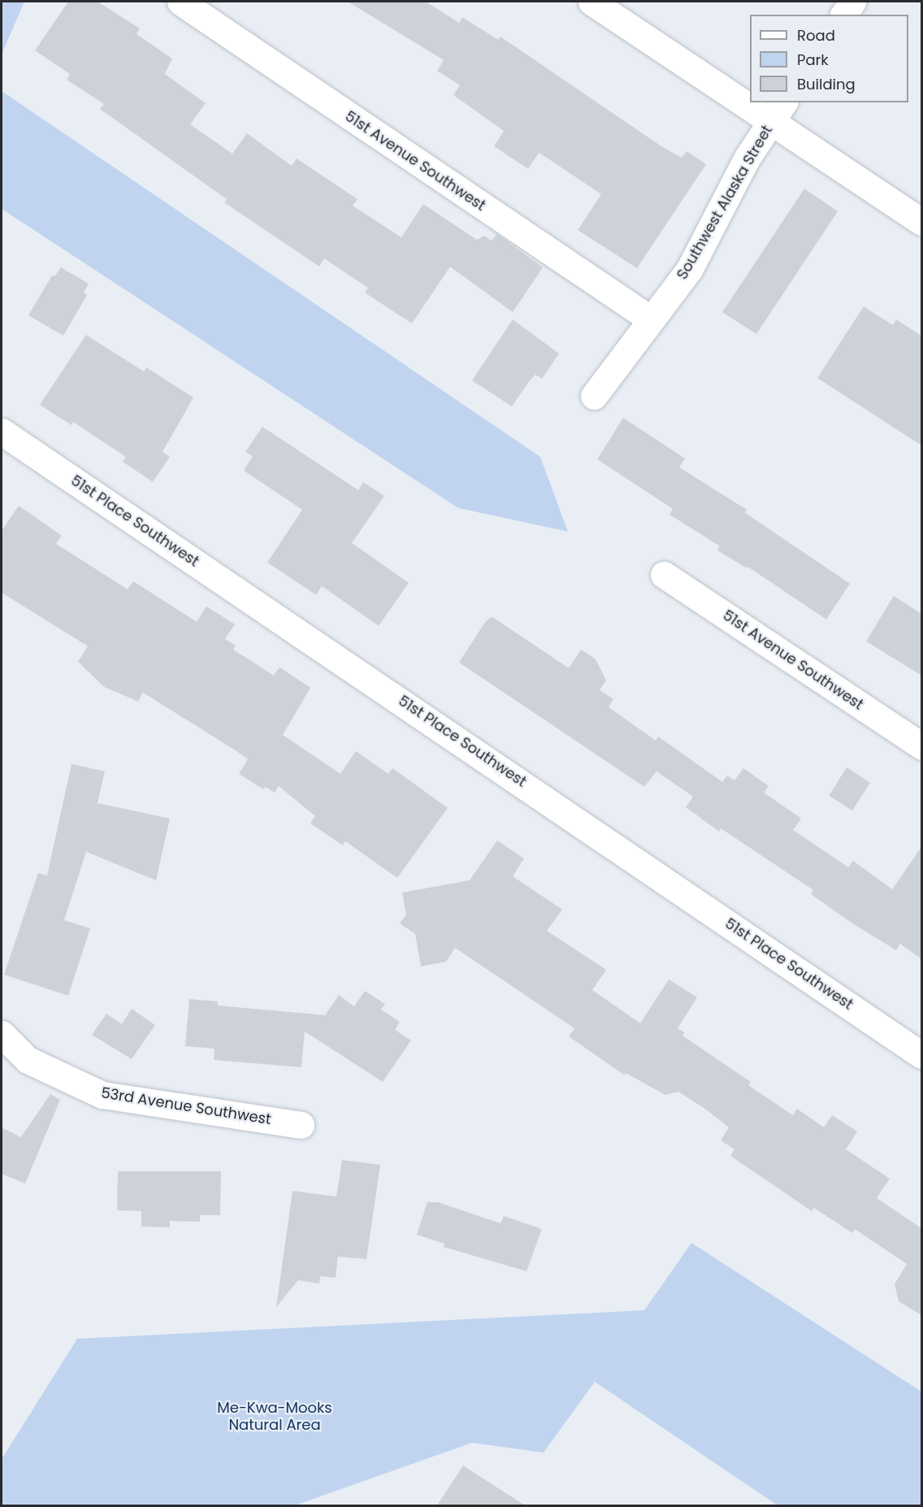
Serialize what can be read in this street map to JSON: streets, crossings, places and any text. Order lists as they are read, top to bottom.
{
  "streets": {
    "street": [
      "51st Avenue Southwest",
      "Southwest Alaska Street",
      "51st Place Southwest",
      "53rd Avenue Southwest"
    ]
  },
  "crossings": [
    ["51st Avenue Southwest", "Southwest Alaska Street"]
  ],
  "parks": ["Me-Kwa-Mooks Natural Area"],
  "legend": ["Road", "Park", "Building"]
}
